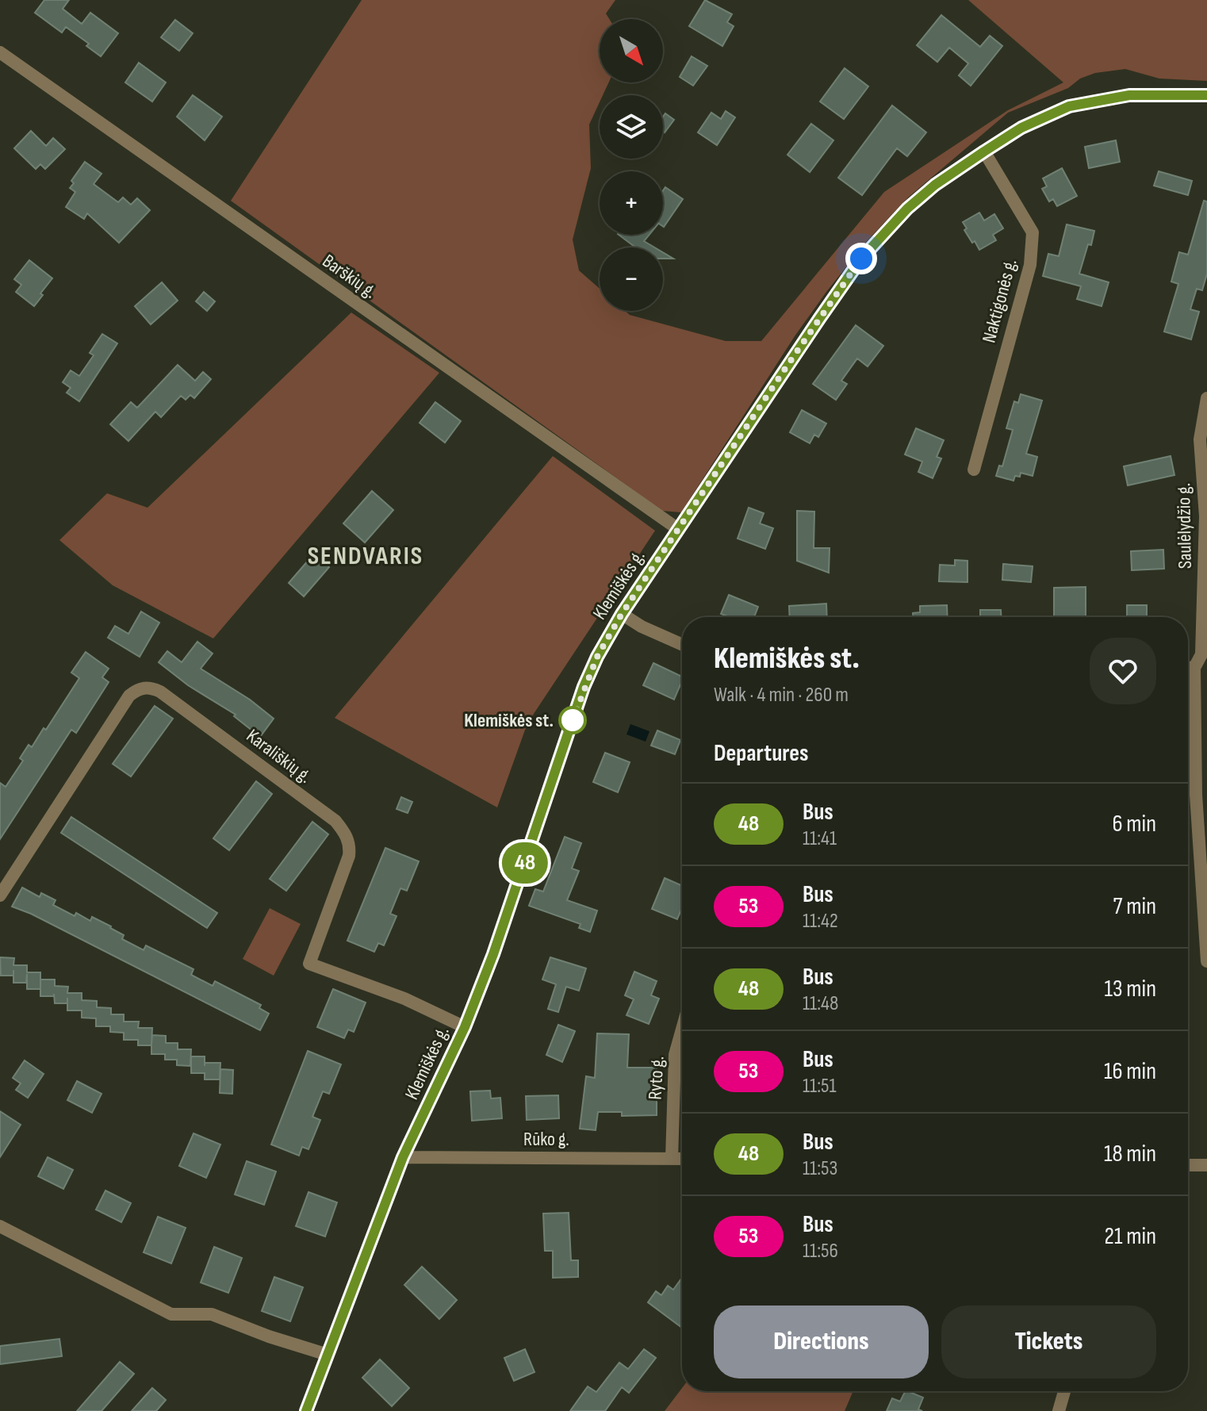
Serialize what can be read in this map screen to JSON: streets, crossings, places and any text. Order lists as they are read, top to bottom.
{
  "streets": {
    "street": [
      "Barškių g.",
      "Naktigonės g.",
      "Saulėlydžio g.",
      "Klemiškės g.",
      "Karališkių g.",
      "Ryto g.",
      "Rūko g."
    ]
  },
  "crossings": [
    ["Barškių g.", "Klemiškės g."],
    ["Naktigonės g.", "Klemiškės g."],
    ["Klemiškės g.", "Karališkių g."],
    ["Klemiškės g.", "Rūko g."],
    ["Ryto g.", "Rūko g."]
  ],
  "districts": ["SENDVARIS"],
  "places": ["Klemiškės st."],
  "lines": ["bus line 48"],
  "north": "bottom right",
  "page": {
    "on_map": "48",
    "map_buttons": ["+", "−"],
    "heading": [
      ["Klemiškės st.", "Walk · 4 min · 260 m"],
      "Departures"
    ],
    "list": [
      {
        "mark": "48",
        "name": "Bus",
        "note": "11:41",
        "value": "6 min"
      },
      {
        "mark": "53",
        "name": "Bus",
        "note": "11:42",
        "value": "7 min"
      },
      {
        "mark": "48",
        "name": "Bus",
        "note": "11:48",
        "value": "13 min"
      },
      {
        "mark": "53",
        "name": "Bus",
        "note": "11:51",
        "value": "16 min"
      },
      {
        "mark": "48",
        "name": "Bus",
        "note": "11:53",
        "value": "18 min"
      },
      {
        "mark": "53",
        "name": "Bus",
        "note": "11:56",
        "value": "21 min"
      }
    ],
    "buttons": ["Directions", "Tickets"]
  }
}
